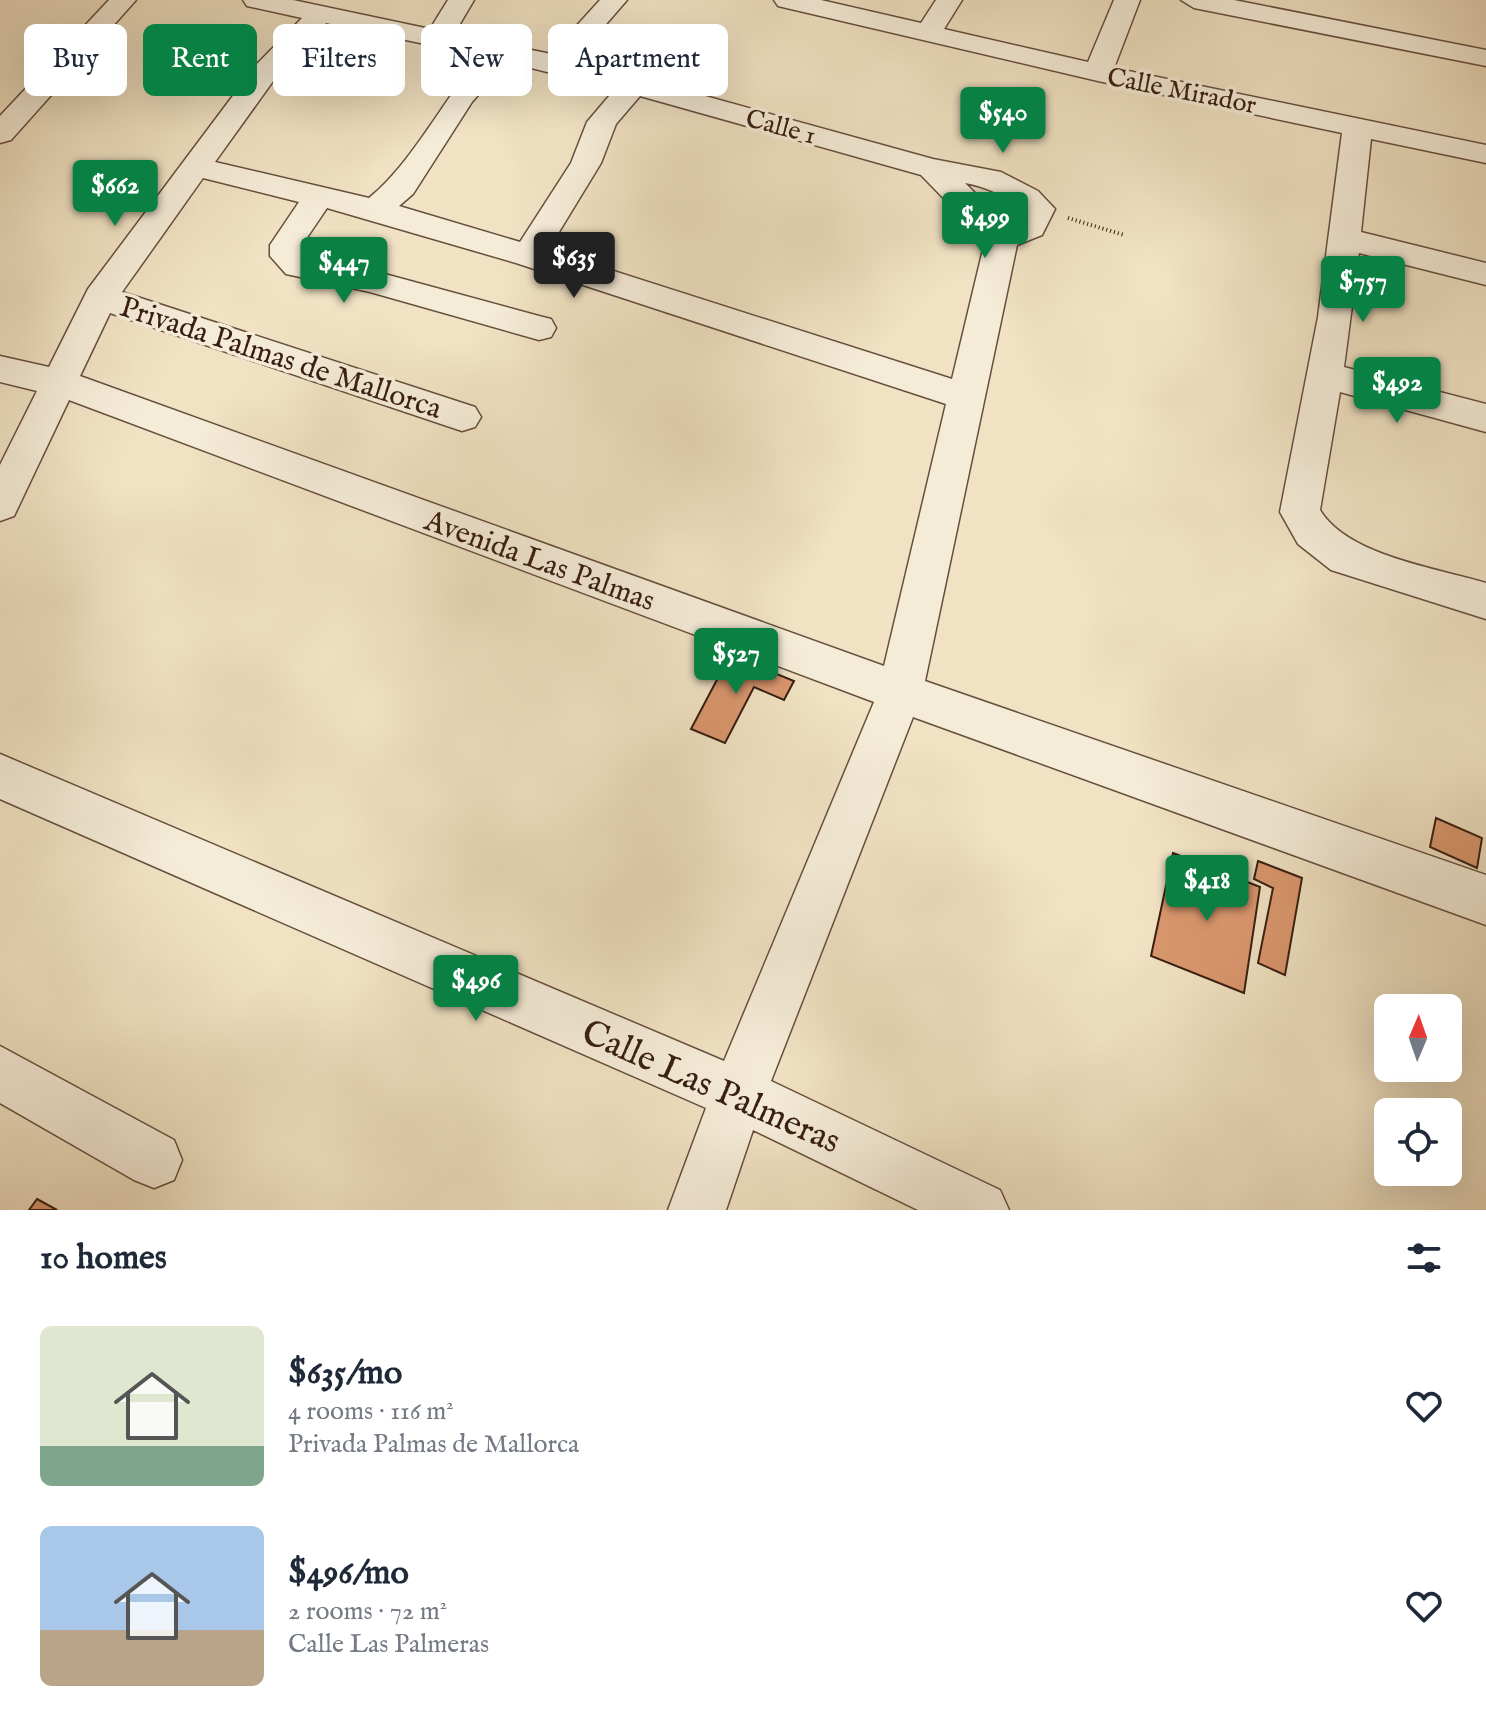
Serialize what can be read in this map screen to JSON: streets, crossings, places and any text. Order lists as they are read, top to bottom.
{
  "streets": {
    "street": [
      "Calle Mirador",
      "Calle 1",
      "Privada Palmas de Mallorca",
      "Avenida Las Palmas",
      "Calle Las Palmeras"
    ]
  },
  "north": "top",
  "page": {
    "chip": [
      "Buy",
      "Rent",
      "Filters",
      "New",
      "Apartment"
    ],
    "price": [
      "$540",
      "$662",
      "$499",
      "$635",
      "$447",
      "$757",
      "$492",
      "$527",
      "$418",
      "$496"
    ],
    "heading": "10 homes",
    "list": [
      {
        "name": "$635/mo",
        "note": "4 rooms · 116 m² · Privada Palmas de Mallorca"
      },
      {
        "name": "$496/mo",
        "note": "2 rooms · 72 m² · Calle Las Palmeras"
      }
    ]
  }
}
